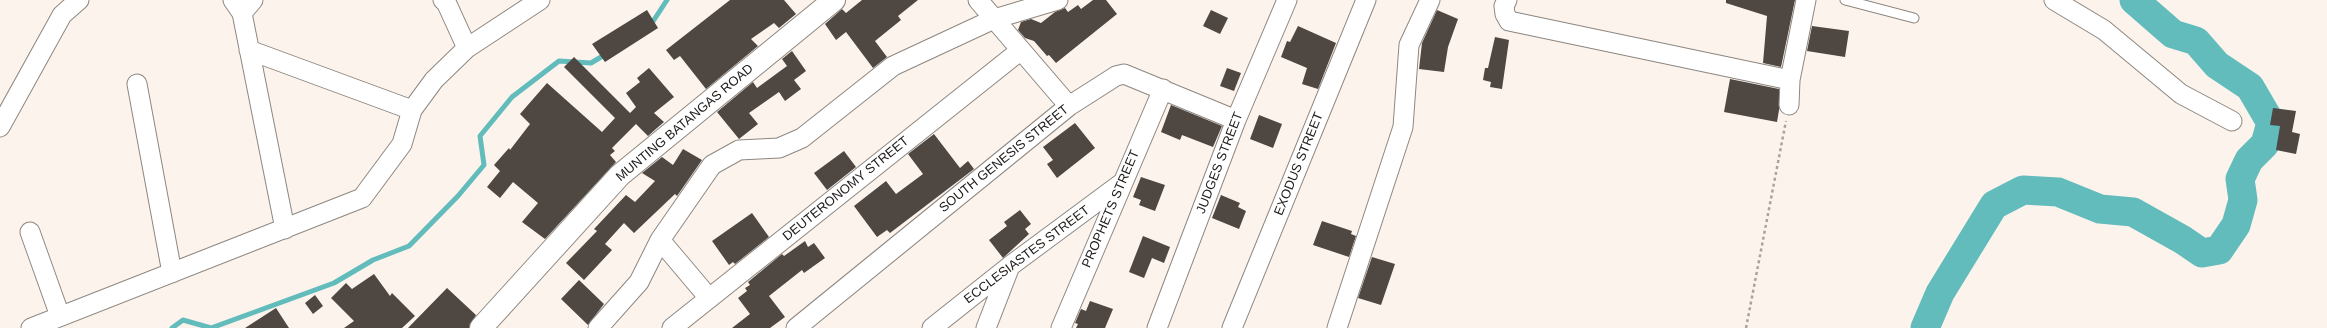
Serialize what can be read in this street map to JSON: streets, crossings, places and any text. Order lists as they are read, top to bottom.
{
  "streets": {
    "street": [
      "MUNTING BATANGAS ROAD",
      "SOUTH GENESIS STREET",
      "JUDGES STREET",
      "EXODUS STREET",
      "DEUTERONOMY STREET",
      "PROPHETS STREET",
      "ECCLESIASTES STREET"
    ]
  },
  "crossings": [
    ["SOUTH GENESIS STREET", "JUDGES STREET"],
    ["SOUTH GENESIS STREET", "PROPHETS STREET"],
    ["PROPHETS STREET", "ECCLESIASTES STREET"]
  ]
}
